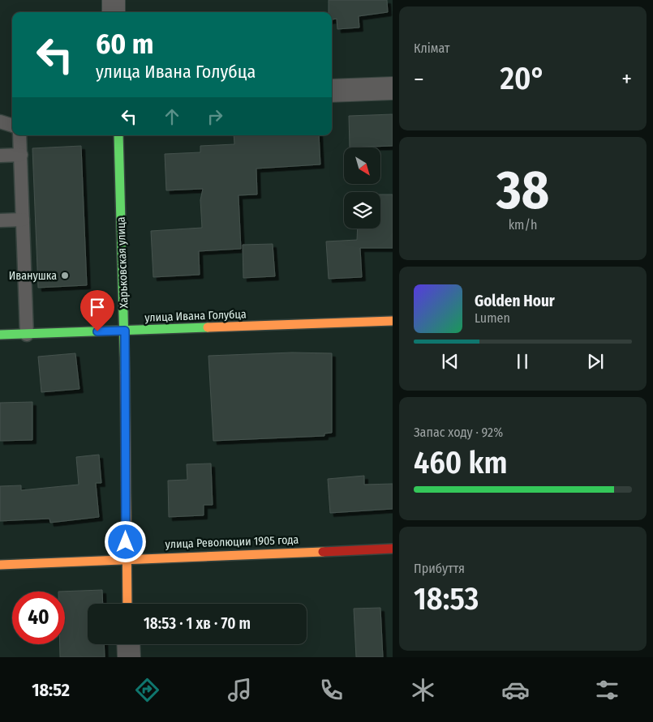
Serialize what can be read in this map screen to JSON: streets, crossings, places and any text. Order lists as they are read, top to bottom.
{
  "streets": {
    "street": ["Харьковская улица", "улица Ивана Голубца", "улица Революции 1905 года"]
  },
  "crossings": [
    ["Харьковская улица", "улица Ивана Голубца"],
    ["Харьковская улица", "улица Революции 1905 года"]
  ],
  "places": ["Иванушка"],
  "north": "bottom right",
  "page": {
    "tile": [
      "Клімат",
      ["38", "km/h"],
      ["Запас ходу · 92%", "460 km"],
      ["Прибуття", "18:53"]
    ],
    "turn": ["60 m", "улица Ивана Голубца"],
    "heat": ["−", "20°", "+"],
    "song": ["Golden Hour", "Lumen"],
    "limit": "40",
    "trip": "18:53 · 1 хв · 70 m",
    "tabs": "18:52"
  }
}
